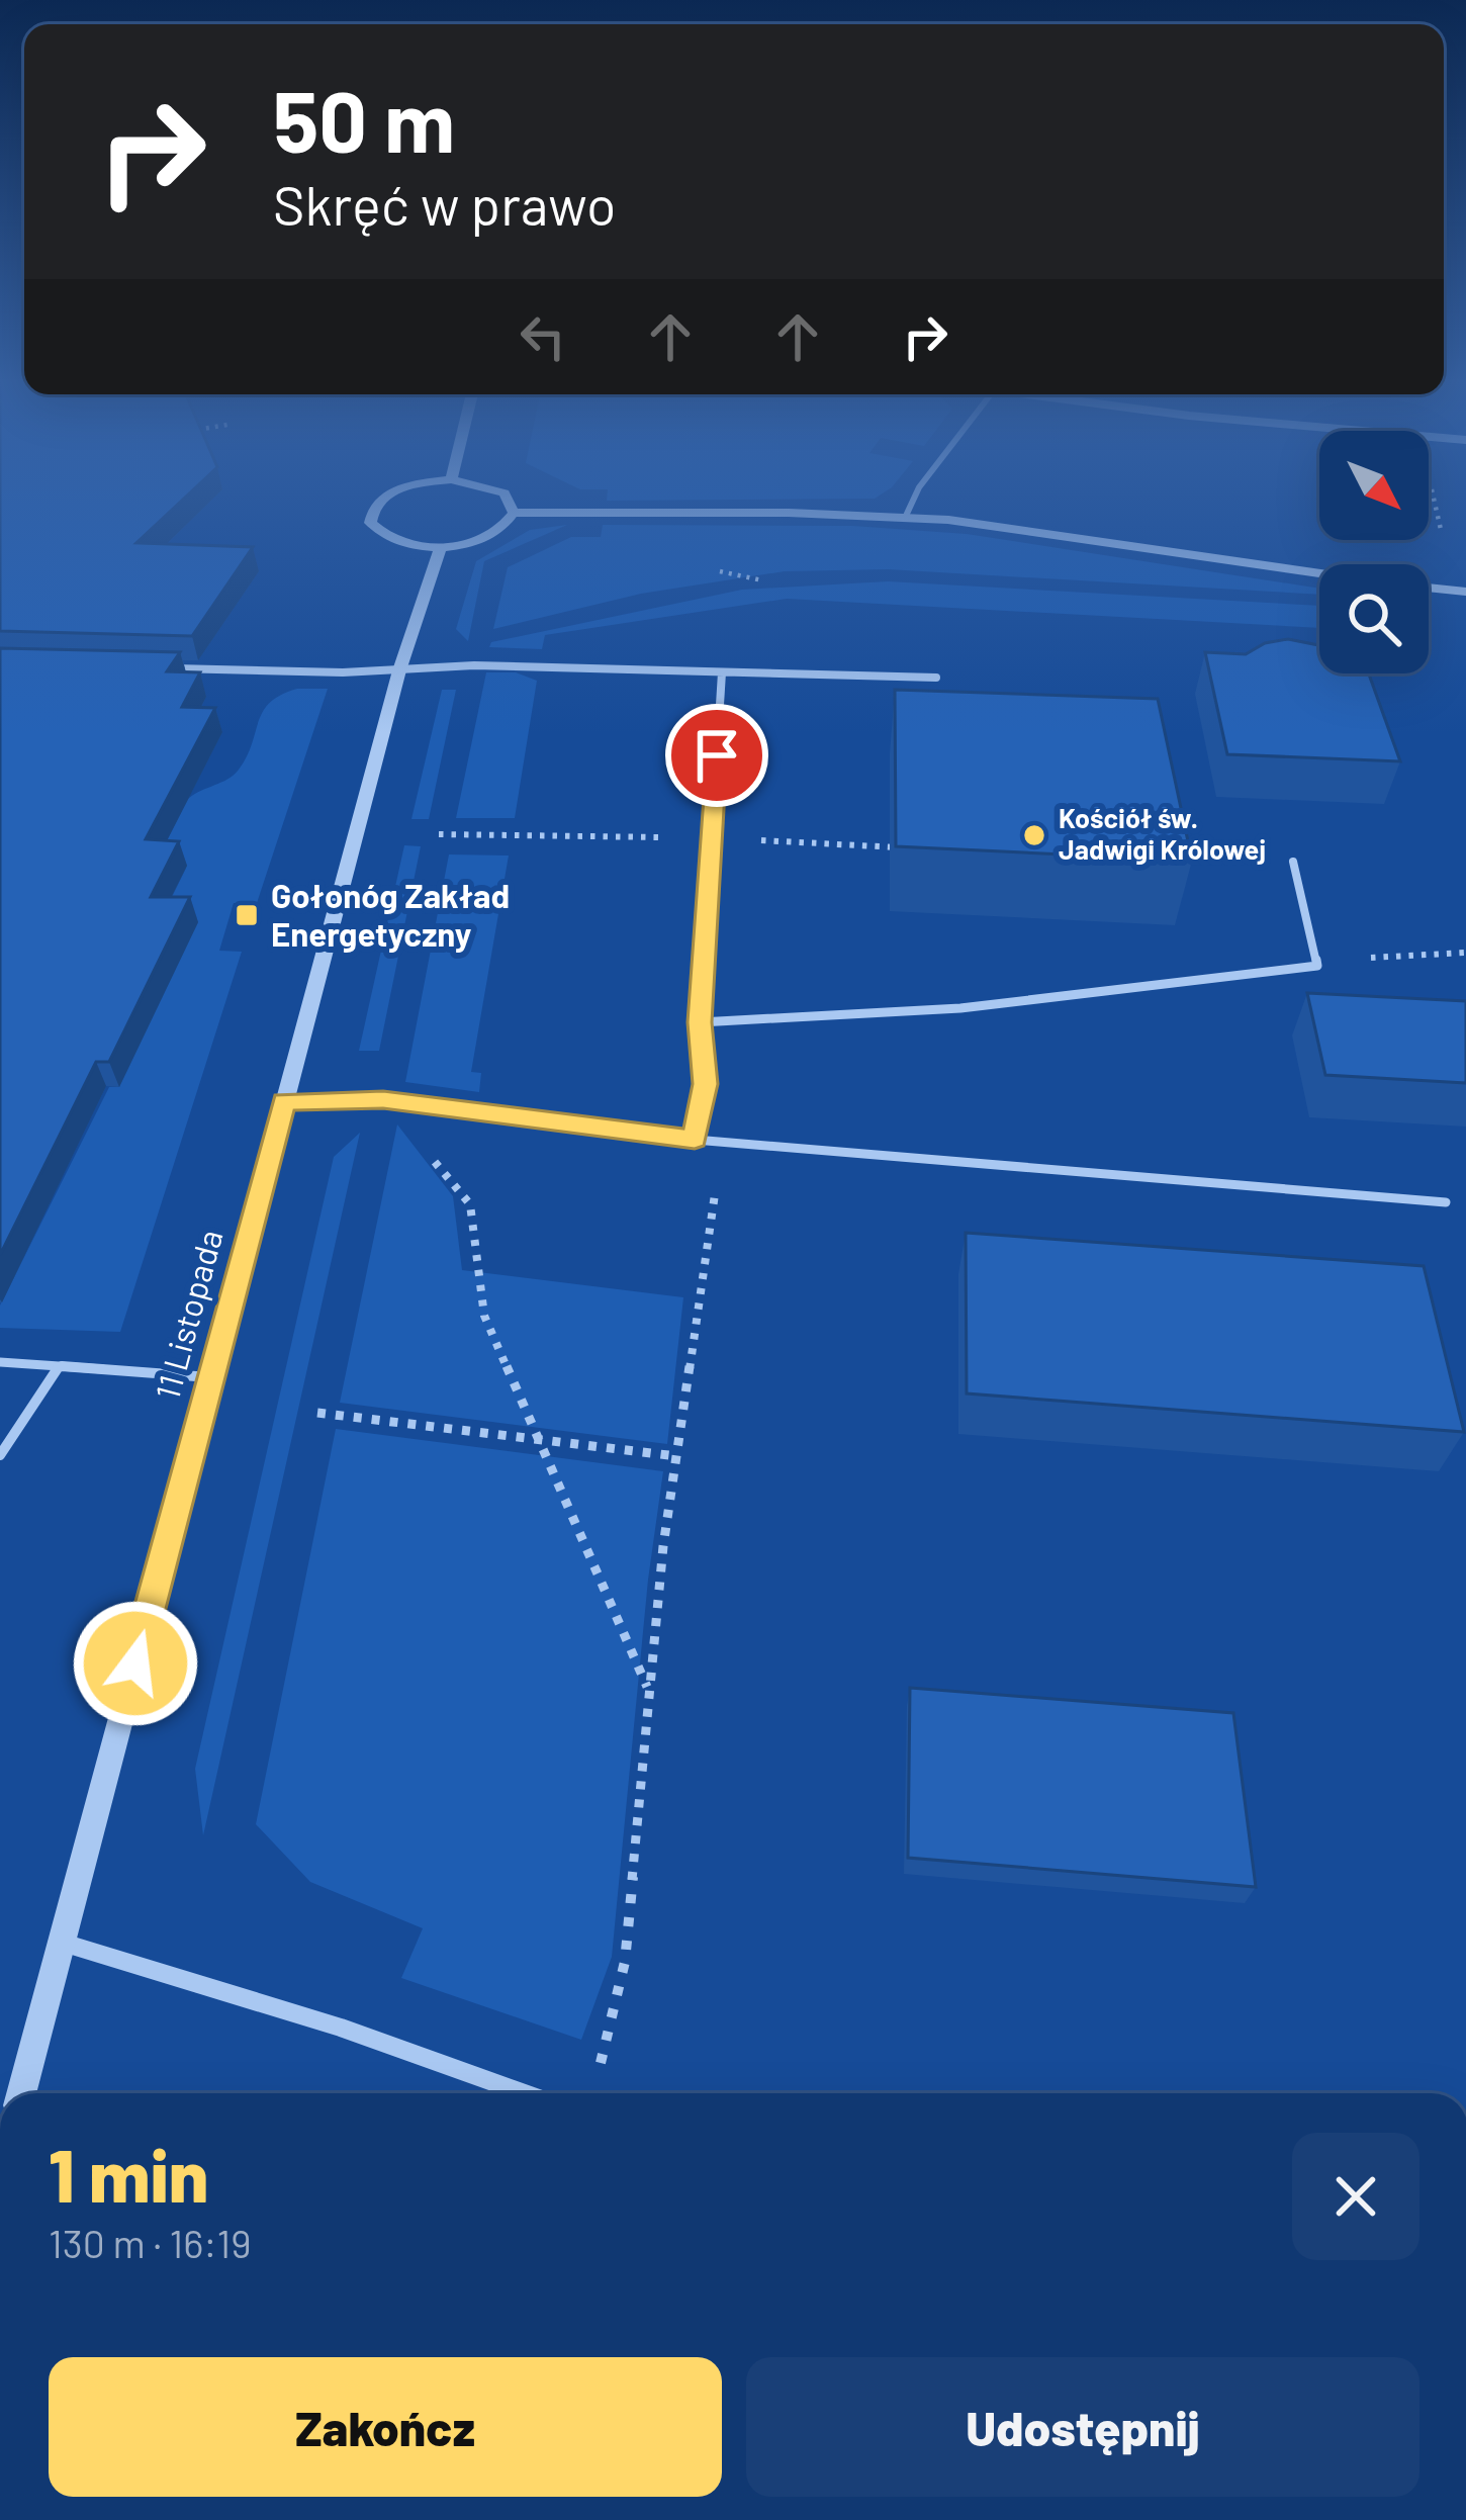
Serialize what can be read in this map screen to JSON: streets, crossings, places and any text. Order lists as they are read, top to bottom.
{
  "streets": {
    "street": ["11 Listopada"]
  },
  "places": {
    "other": ["Kościół św. Jadwigi Królowej"],
    "transit": ["Gołonóg Zakład Energetyczny"]
  },
  "north": "bottom right",
  "page": {
    "turn": ["50 m", "Skręć w prawo"],
    "heading": ["1 min", "130 m · 16:19"],
    "buttons": ["Zakończ", "Udostępnij"]
  }
}
